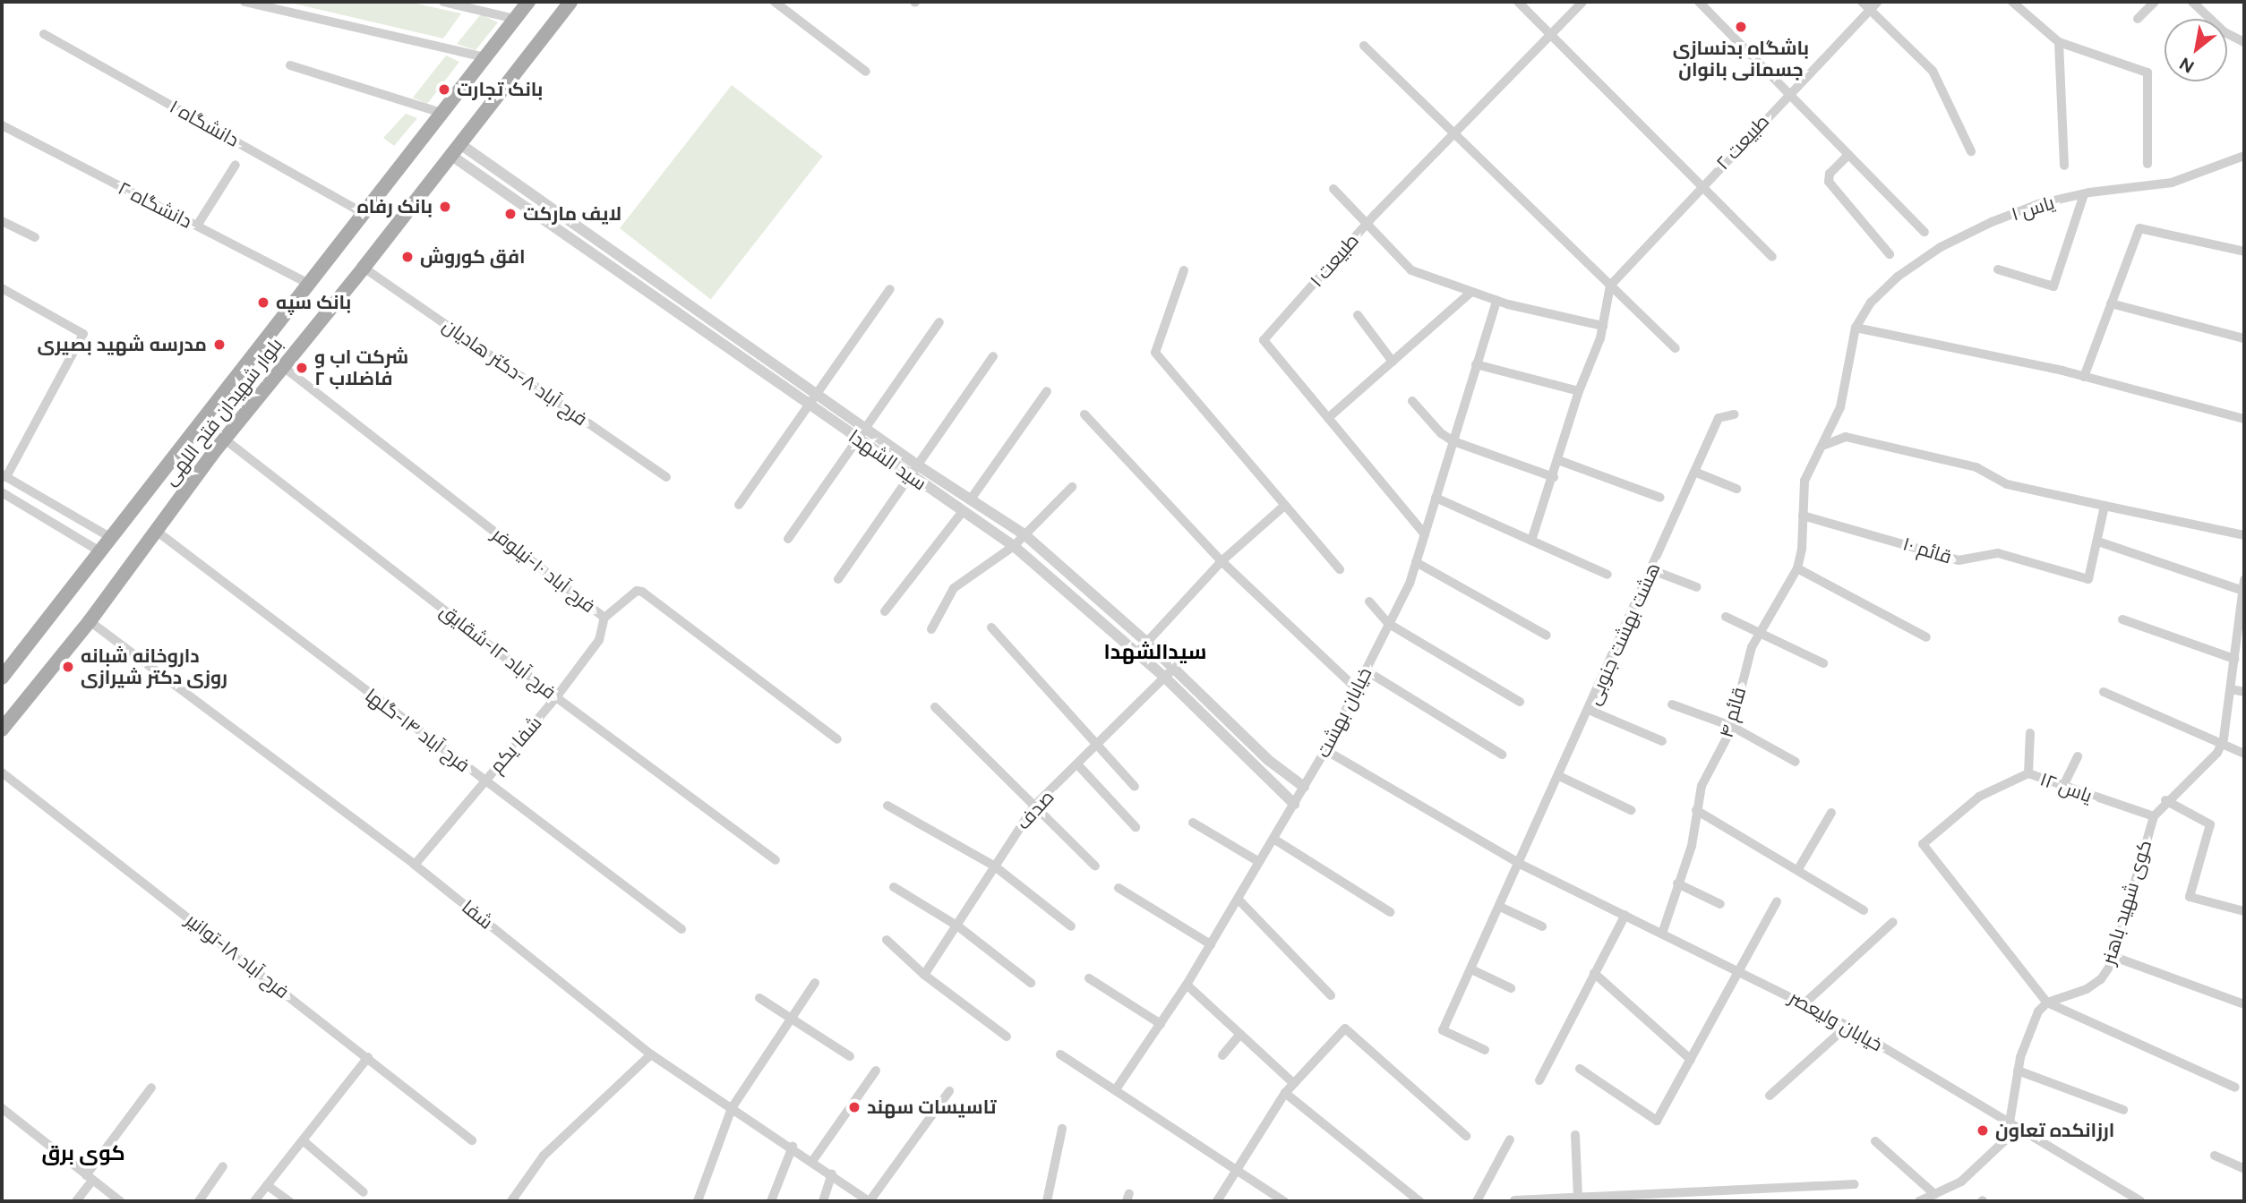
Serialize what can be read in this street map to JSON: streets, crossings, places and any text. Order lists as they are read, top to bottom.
{
  "streets": {
    "main road": ["بلوار شهیدان فتح اللهی"],
    "street": [
      "دانشگاه ۱",
      "طبیعت ۲",
      "دانشگاه ۲",
      "یاس ۱",
      "طبیعت ۱",
      "فرح آباد ۸-دکتر هادیان",
      "سید الشهدا",
      "قائم ۱۰",
      "فرح آباد ۱۰-نیلوفر",
      "هشت بهشت جنوبی",
      "فرح آباد ۱۲-شقایق",
      "خیابان بهشت",
      "قائم ۴",
      "فرح آباد ۱۴-گلها",
      "شفا یکم",
      "یاس ۱۲",
      "صدف",
      "کوی شهید باهنر",
      "شفا",
      "فرح آباد ۱۸-توانیر",
      "خیابان ولیعصر"
    ]
  },
  "crossings": [
    ["دانشگاه ۱", "بلوار شهیدان فتح اللهی"],
    ["دانشگاه ۲", "بلوار شهیدان فتح اللهی"],
    ["یاس ۱", "قائم ۴"],
    ["طبیعت ۱", "خیابان بهشت"],
    ["فرح آباد ۸-دکتر هادیان", "بلوار شهیدان فتح اللهی"],
    ["بلوار شهیدان فتح اللهی", "سید الشهدا"],
    ["بلوار شهیدان فتح اللهی", "فرح آباد ۱۰-نیلوفر"],
    ["بلوار شهیدان فتح اللهی", "فرح آباد ۱۲-شقایق"],
    ["بلوار شهیدان فتح اللهی", "فرح آباد ۱۴-گلها"],
    ["بلوار شهیدان فتح اللهی", "شفا"],
    ["سید الشهدا", "خیابان بهشت"],
    ["سید الشهدا", "صدف"],
    ["قائم ۱۰", "قائم ۴"],
    ["فرح آباد ۱۰-نیلوفر", "شفا یکم"],
    ["هشت بهشت جنوبی", "خیابان ولیعصر"],
    ["فرح آباد ۱۲-شقایق", "شفا یکم"],
    ["خیابان بهشت", "خیابان ولیعصر"],
    ["قائم ۴", "خیابان ولیعصر"],
    ["فرح آباد ۱۴-گلها", "شفا یکم"],
    ["شفا یکم", "شفا"],
    ["یاس ۱۲", "کوی شهید باهنر"]
  ],
  "districts": ["سیدالشهدا", "کوی برق"],
  "places": [
    "باشگاه بدنسازی جسمانی بانوان",
    "بانک تجارت",
    "بانک رفاه",
    "لایف مارکت",
    "افق کوروش",
    "بانک سپه",
    "مدرسه شهید بصیری",
    "شرکت اب و فاضلاب ۲",
    "داروخانه شبانه روزی دکتر شیرازی",
    "تاسیسات سهند",
    "ارزانکده تعاون"
  ],
  "north": "bottom left"
}
